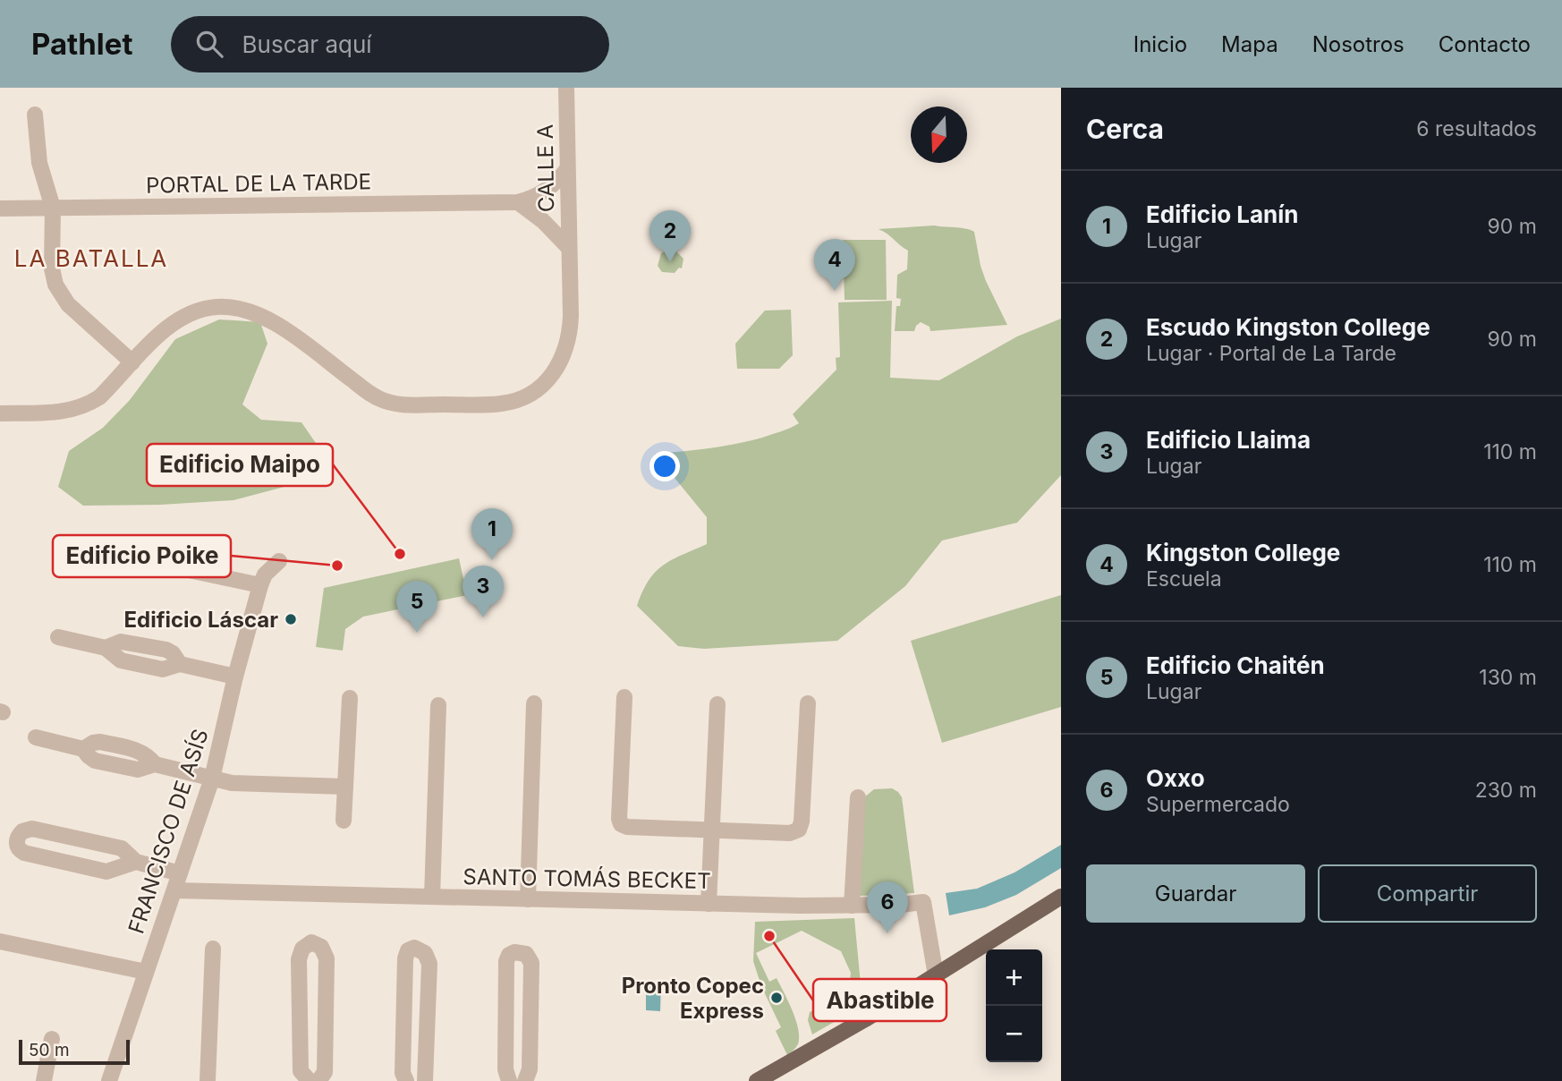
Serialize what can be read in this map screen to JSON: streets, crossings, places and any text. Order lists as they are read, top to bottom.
{
  "streets": {
    "street": [
      "CALLE A",
      "PORTAL DE LA TARDE",
      "FRANCISCO DE ASÍS",
      "SANTO TOMÁS BECKET"
    ]
  },
  "crossings": [
    ["CALLE A", "PORTAL DE LA TARDE"],
    ["FRANCISCO DE ASÍS", "SANTO TOMÁS BECKET"]
  ],
  "districts": ["LA BATALLA"],
  "places": [
    "Edificio Maipo",
    "Edificio Poike",
    "Edificio Láscar",
    "Abastible",
    "Pronto Copec Express"
  ],
  "scale_bar": "50 m",
  "north": "bottom",
  "page": {
    "header": "Pathlet",
    "search": "Buscar aquí",
    "nav": [
      "Inicio",
      "Mapa",
      "Nosotros",
      "Contacto"
    ],
    "heading": ["Cerca", "6 resultados"],
    "list": [
      {
        "mark": "1",
        "name": "Edificio Lanín",
        "note": "Lugar",
        "value": "90 m"
      },
      {
        "mark": "2",
        "name": "Escudo Kingston College",
        "note": "Lugar · Portal de La Tarde",
        "value": "90 m"
      },
      {
        "mark": "3",
        "name": "Edificio Llaima",
        "note": "Lugar",
        "value": "110 m"
      },
      {
        "mark": "4",
        "name": "Kingston College",
        "note": "Escuela",
        "value": "110 m"
      },
      {
        "mark": "5",
        "name": "Edificio Chaitén",
        "note": "Lugar",
        "value": "130 m"
      },
      {
        "mark": "6",
        "name": "Oxxo",
        "note": "Supermercado",
        "value": "230 m"
      }
    ],
    "pins": [
      "2",
      "4",
      "1",
      "3",
      "5",
      "6"
    ],
    "buttons": ["Guardar", "Compartir"],
    "map_buttons": ["+", "−"],
    "scale": "50 m"
  }
}
